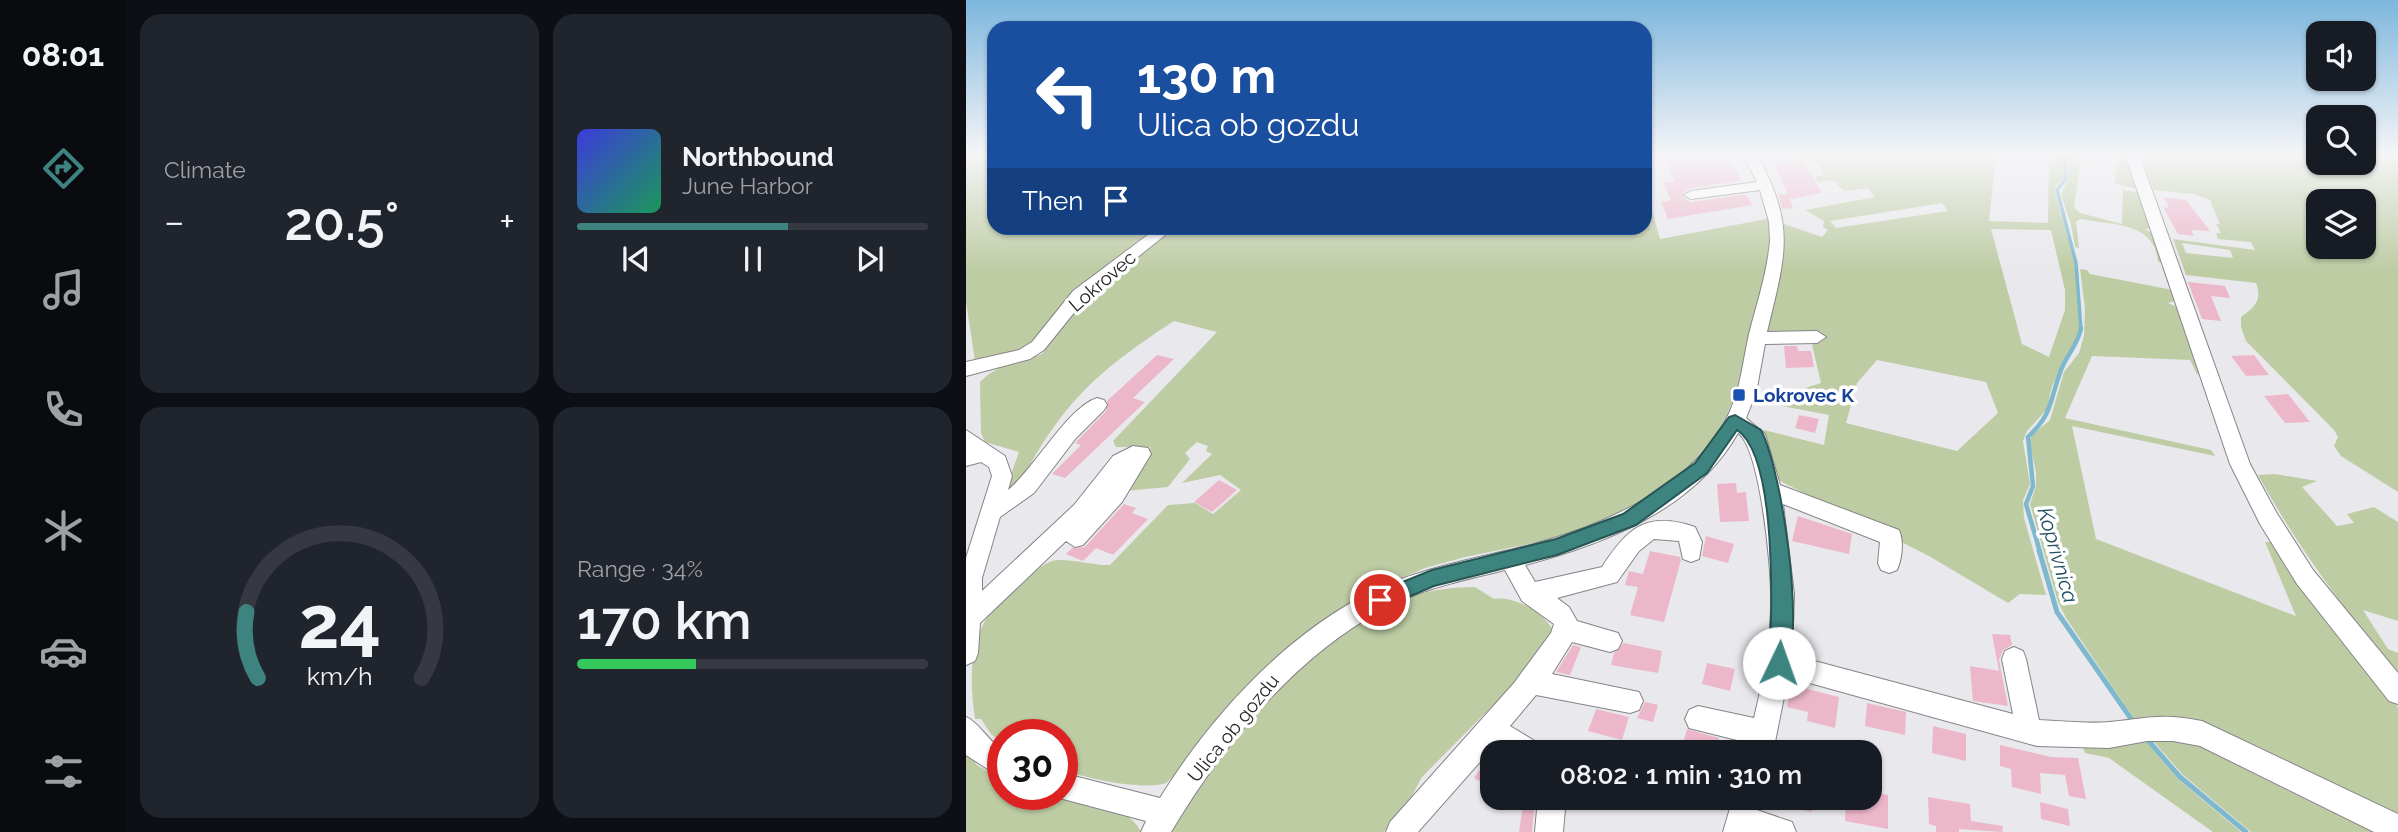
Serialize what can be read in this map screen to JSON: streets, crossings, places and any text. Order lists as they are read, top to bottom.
{
  "streets": {
    "street": ["Lokrovec", "Ulica ob gozdu"]
  },
  "water": ["Koprivnica"],
  "places": {
    "transit": ["Lokrovec K"]
  },
  "page": {
    "tabs": "08:01",
    "tile": [
      "Climate",
      ["Range · 34%", "170 km"]
    ],
    "turn": ["130 m", "Ulica ob gozdu"],
    "song": ["Northbound", "June Harbor"],
    "then": "Then",
    "heat": ["−", "20.5°", "+"],
    "limit": "30",
    "trip": "08:02 · 1 min · 310 m",
    "gauge": ["24", "km/h"]
  }
}
